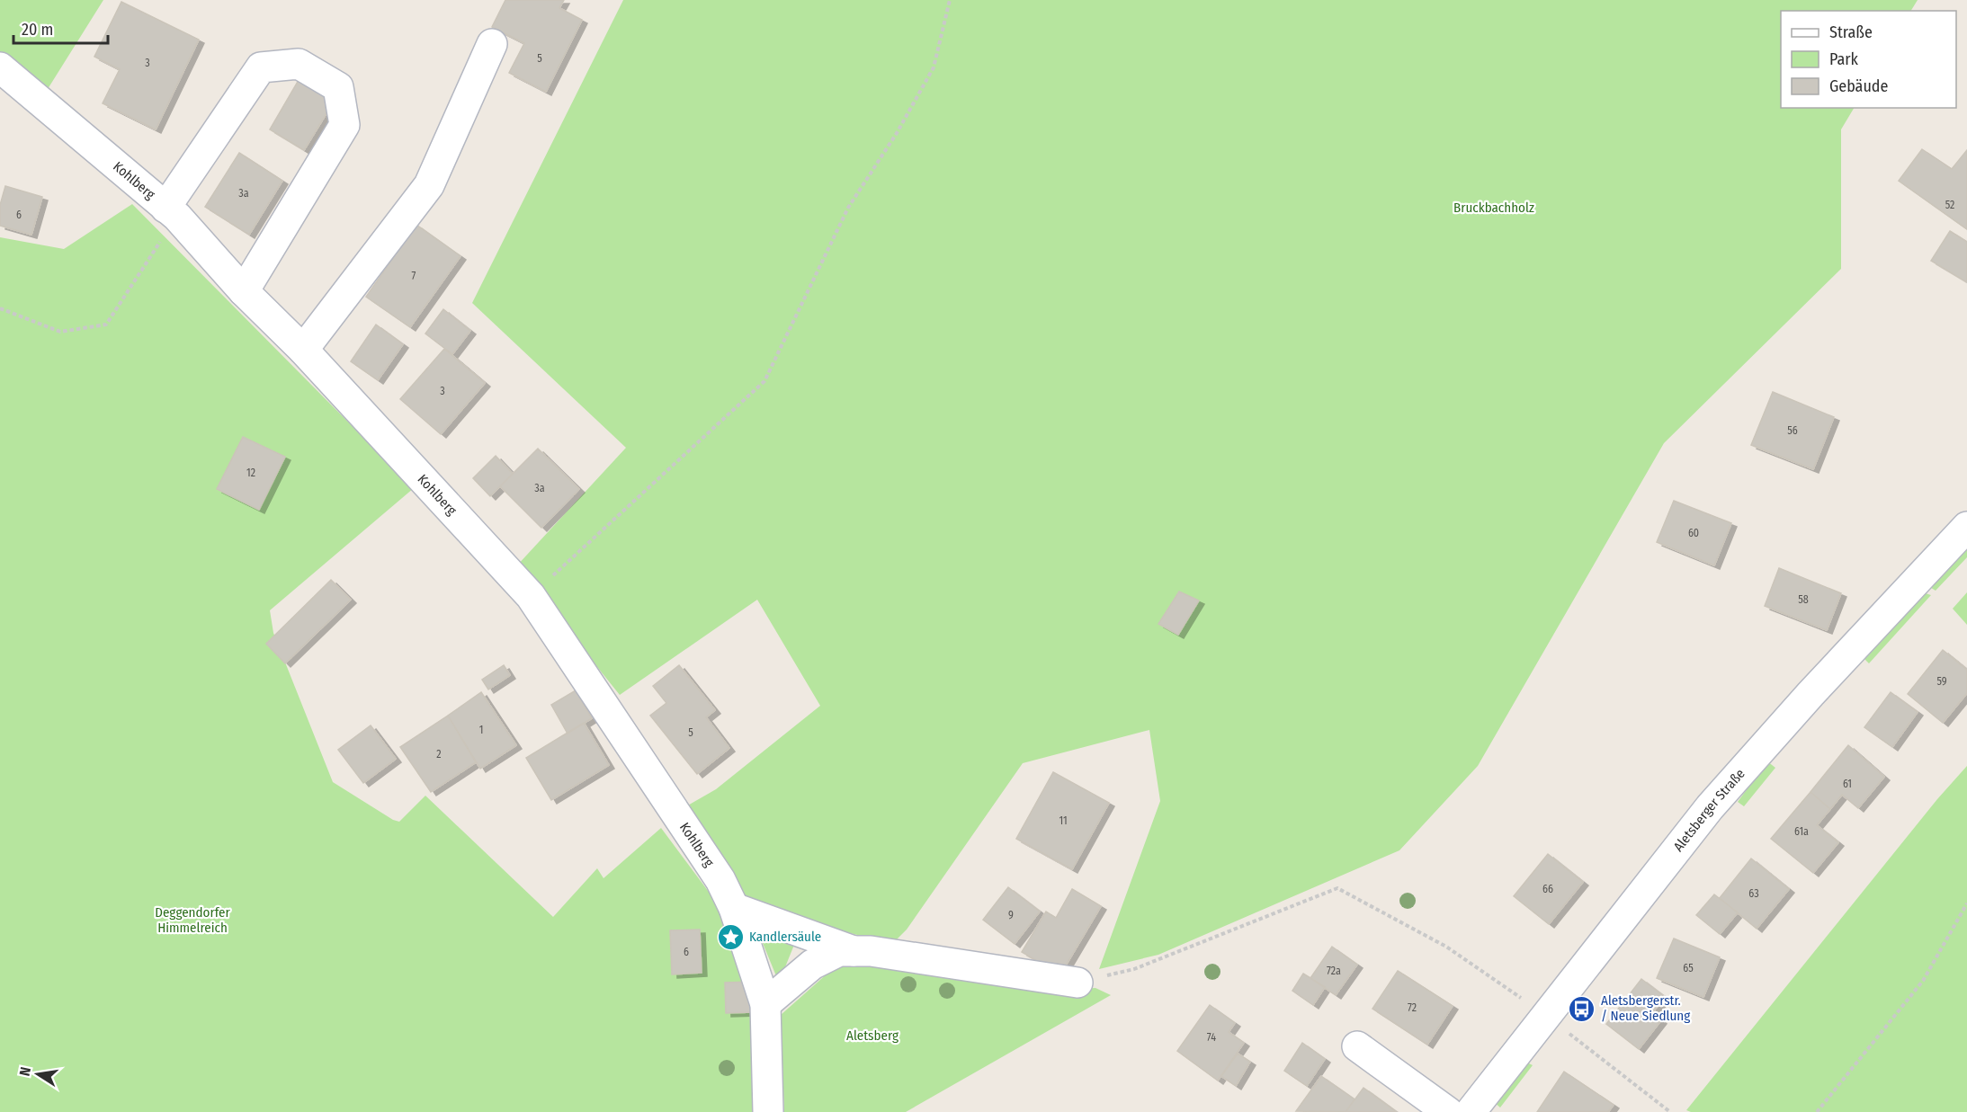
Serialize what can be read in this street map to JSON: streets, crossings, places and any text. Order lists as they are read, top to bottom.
{
  "streets": {
    "street": ["Kohlberg", "Aletsberger Straße"]
  },
  "parks": ["Bruckbachholz", "Deggendorfer Himmelreich", "Aletsberg"],
  "places": {
    "place": ["Kandlersäule"],
    "bus stop": ["Aletsbergerstr. / Neue Siedlung"]
  },
  "house_numbers": [
    "5",
    "3",
    "3a",
    "52",
    "6",
    "7",
    "3",
    "56",
    "12",
    "3a",
    "60",
    "58",
    "59",
    "1",
    "5",
    "2",
    "61",
    "11",
    "61a",
    "66",
    "63",
    "9",
    "6",
    "65",
    "72a",
    "72",
    "74"
  ],
  "legend": ["Straße", "Park", "Gebäude"],
  "scale_bar": "20 m",
  "north": "left"
}
